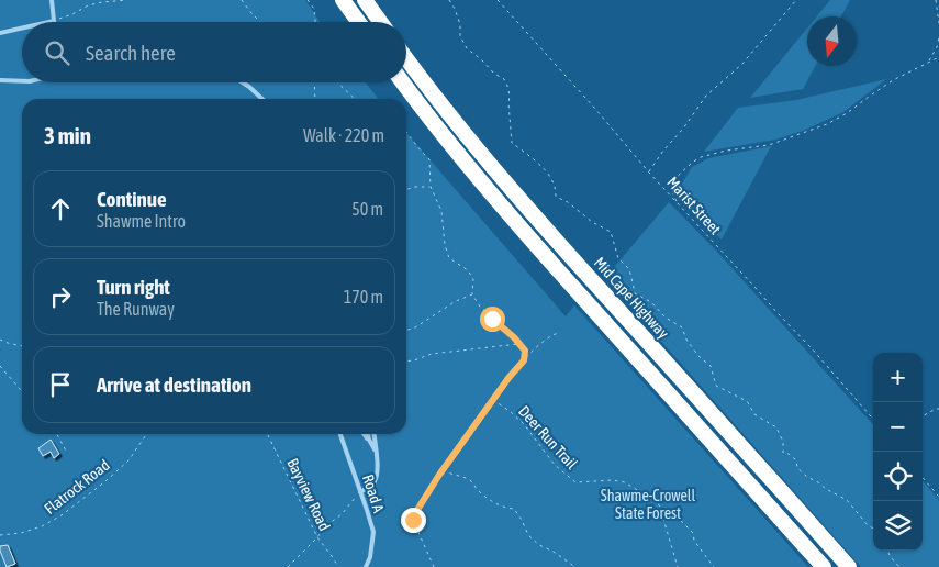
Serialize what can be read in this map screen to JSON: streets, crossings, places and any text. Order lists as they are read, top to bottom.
{
  "streets": {
    "highway": ["Mid Cape Highway"],
    "lane": ["Road A"],
    "path": [
      "Marist Street",
      "Deer Run Trail",
      "Flatrock Road",
      "Bayview Road"
    ]
  },
  "parks": ["Shawme-Crowell State Forest"],
  "north": "bottom",
  "page": {
    "search": "Search here",
    "heading": ["3 min", "Walk · 220 m"],
    "list": [
      ["Continue", "Shawme Intro", "50 m"],
      ["Turn right", "The Runway", "170 m"],
      "Arrive at destination"
    ],
    "map_buttons": ["+", "−"]
  }
}
